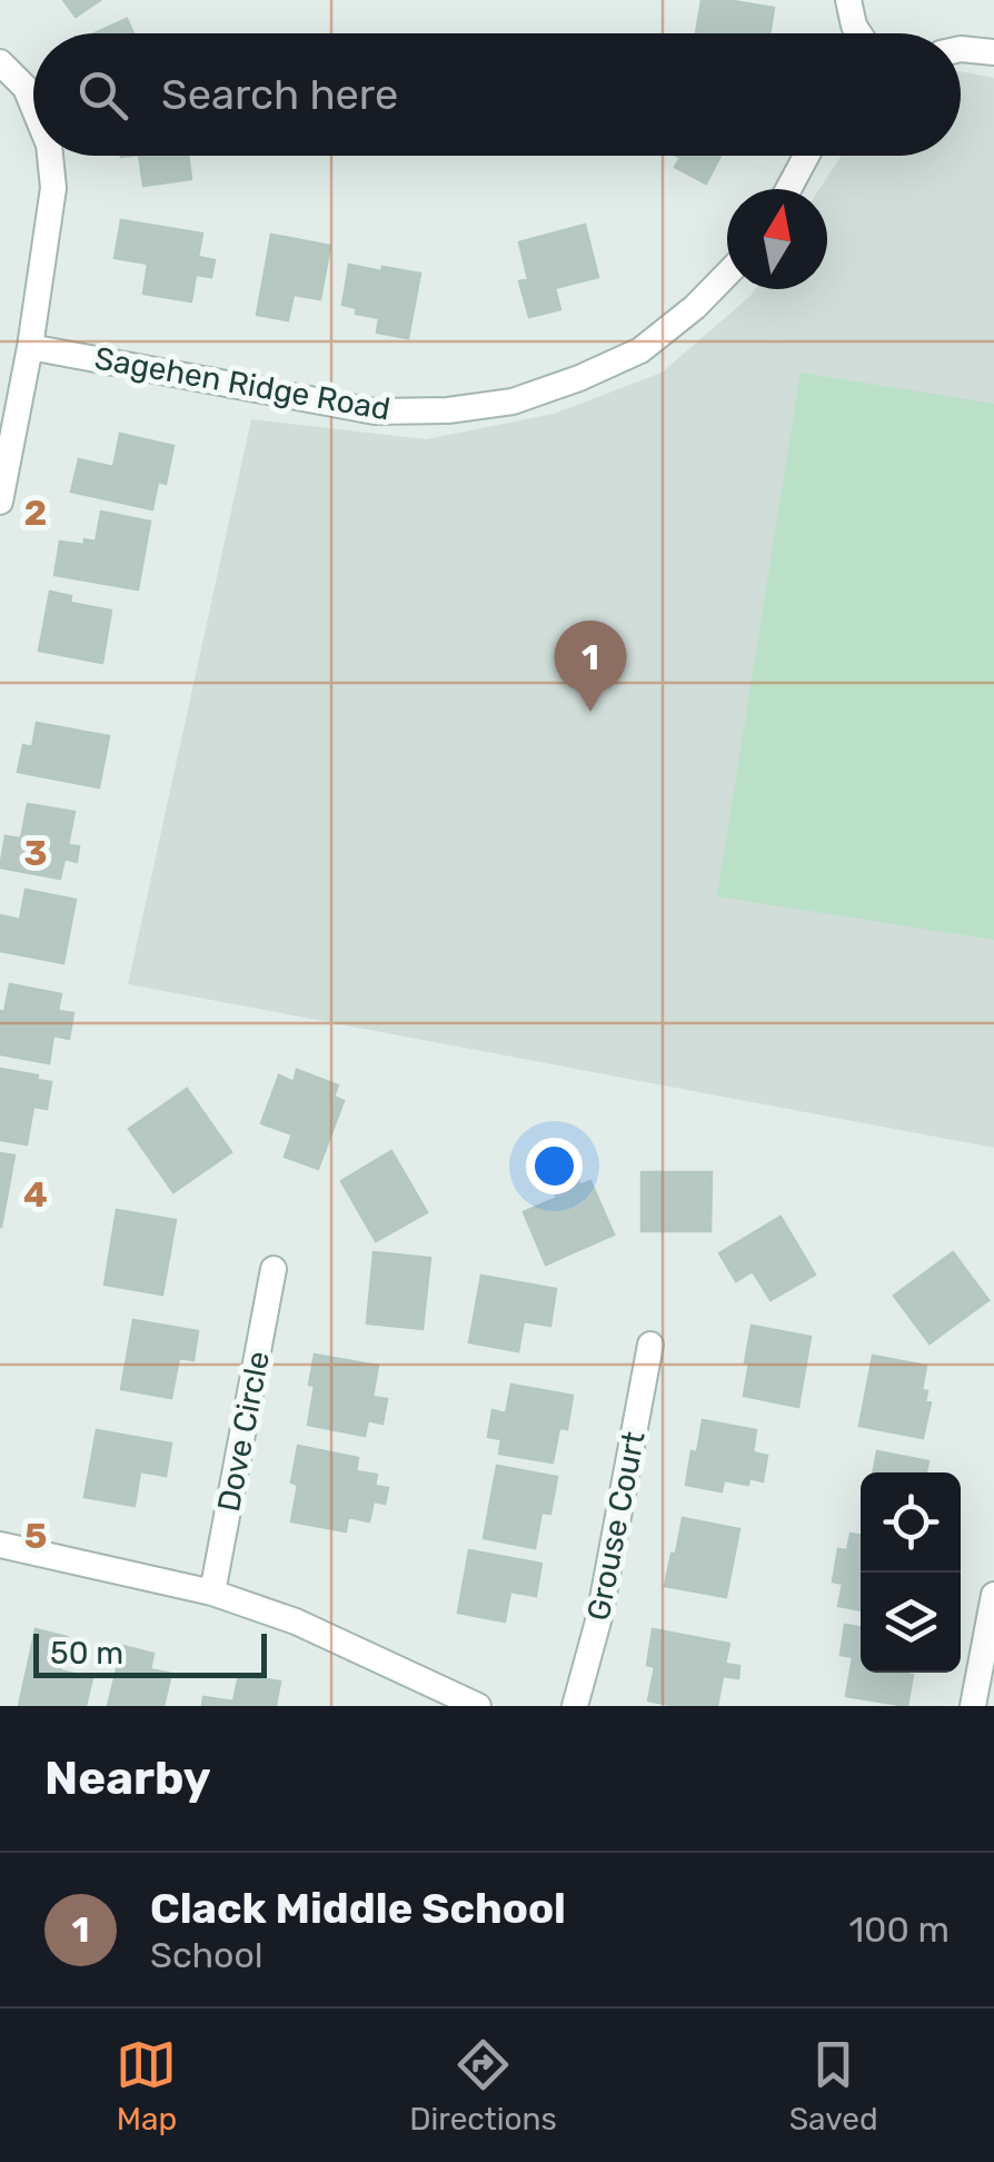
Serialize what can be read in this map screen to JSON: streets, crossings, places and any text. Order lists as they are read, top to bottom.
{
  "streets": {
    "street": ["Sagehen Ridge Road", "Dove Circle", "Grouse Court"]
  },
  "scale_bar": "50 m",
  "north": "top",
  "page": {
    "search": "Search here",
    "pins": "1",
    "scale": "50 m",
    "heading": "Nearby",
    "list": [
      {
        "mark": "1",
        "name": "Clack Middle School",
        "note": "School",
        "value": "100 m"
      }
    ],
    "nav": ["Map", "Directions", "Saved"]
  },
  "grid": {
    "rows": [
      "2",
      "3",
      "4",
      "5"
    ]
  }
}
